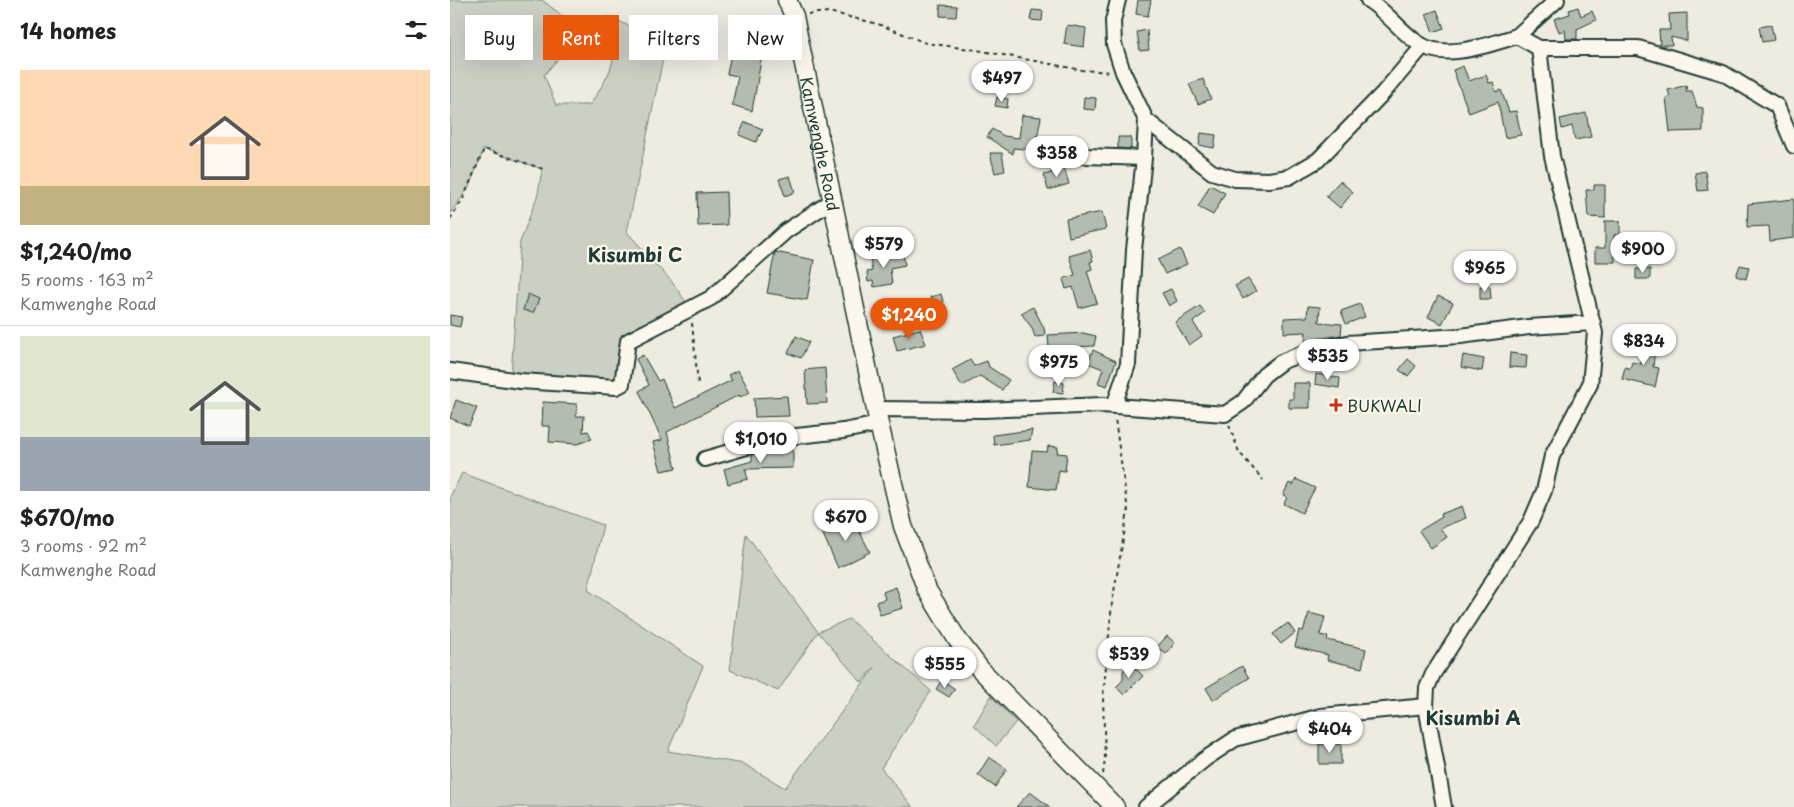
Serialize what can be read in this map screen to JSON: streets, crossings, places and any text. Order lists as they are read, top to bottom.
{
  "streets": {
    "main road": ["Kamwenghe Road"]
  },
  "districts": ["Kisumbi C", "Kisumbi A"],
  "places": {
    "health": ["BUKWALI"]
  },
  "page": {
    "heading": "14 homes",
    "chip": [
      "Buy",
      "Rent",
      "Filters",
      "New"
    ],
    "list": [
      {
        "name": "$1,240/mo",
        "note": "5 rooms · 163 m² · Kamwenghe Road"
      },
      {
        "name": "$670/mo",
        "note": "3 rooms · 92 m² · Kamwenghe Road"
      }
    ],
    "price": [
      "$497",
      "$358",
      "$579",
      "$900",
      "$965",
      "$1,240",
      "$834",
      "$535",
      "$975",
      "$1,010",
      "$670",
      "$539",
      "$555",
      "$404"
    ]
  }
}
